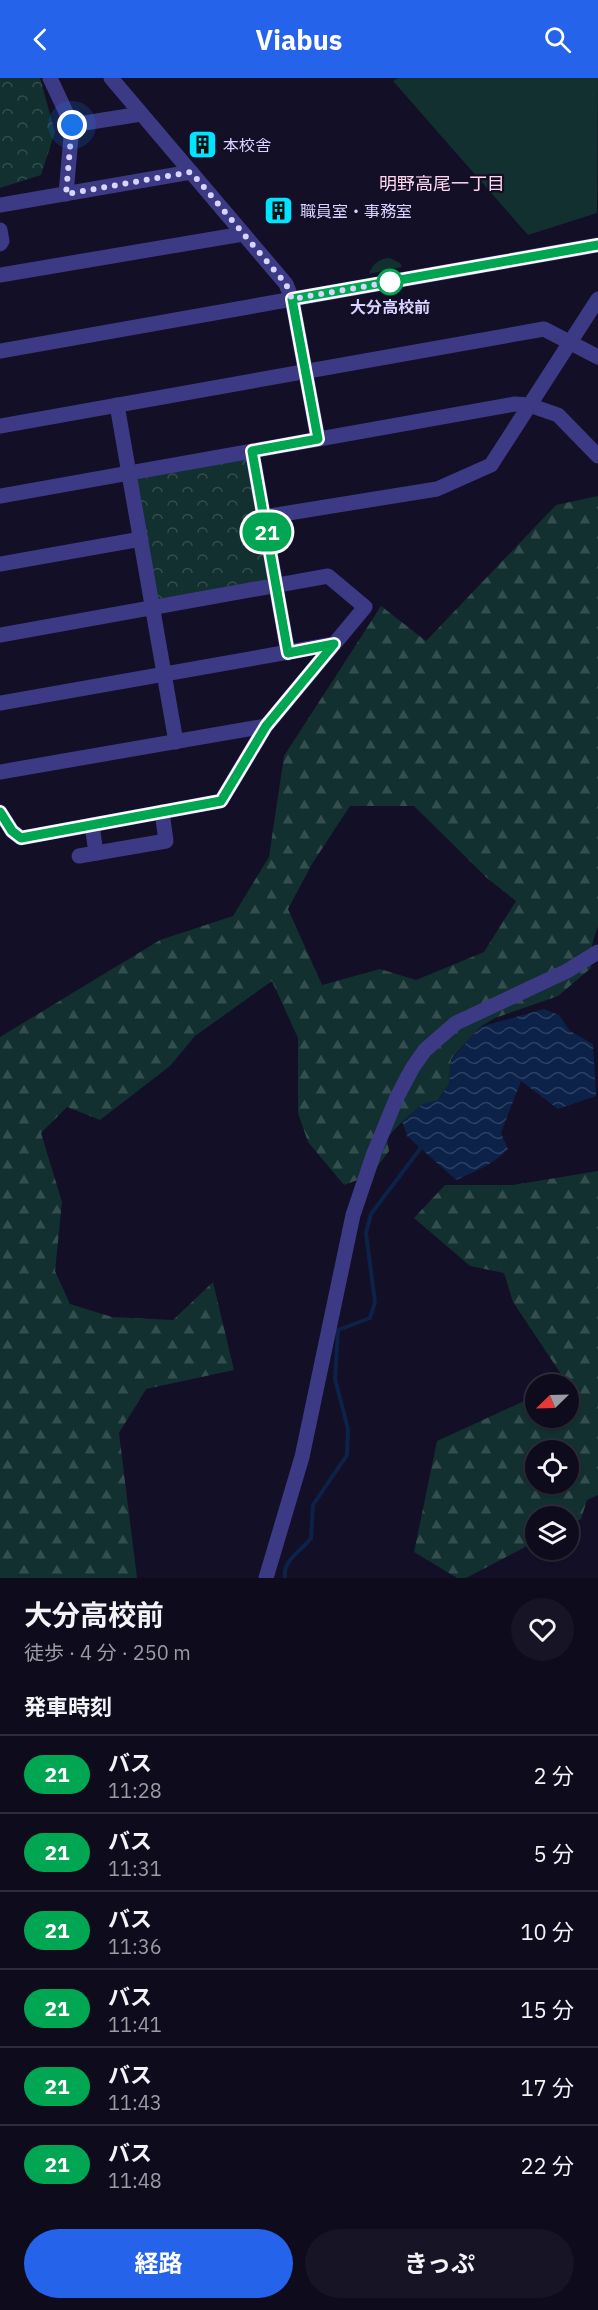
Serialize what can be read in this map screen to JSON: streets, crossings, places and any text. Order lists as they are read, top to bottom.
{
  "districts": ["明野高尾一丁目"],
  "places": {
    "building": ["本校舎", "職員室・事務室"],
    "other": ["大分高校前"]
  },
  "lines": ["bus line 21"],
  "north": "bottom left",
  "page": {
    "header": "Viabus",
    "on_map": "21",
    "heading": [
      ["大分高校前", "徒歩 · 4 分 · 250 m"],
      "発車時刻"
    ],
    "list": [
      {
        "mark": "21",
        "name": "バス",
        "note": "11:28",
        "value": "2 分"
      },
      {
        "mark": "21",
        "name": "バス",
        "note": "11:31",
        "value": "5 分"
      },
      {
        "mark": "21",
        "name": "バス",
        "note": "11:36",
        "value": "10 分"
      },
      {
        "mark": "21",
        "name": "バス",
        "note": "11:41",
        "value": "15 分"
      },
      {
        "mark": "21",
        "name": "バス",
        "note": "11:43",
        "value": "17 分"
      },
      {
        "mark": "21",
        "name": "バス",
        "note": "11:48",
        "value": "22 分"
      }
    ],
    "buttons": ["経路", "きっぷ"]
  }
}
